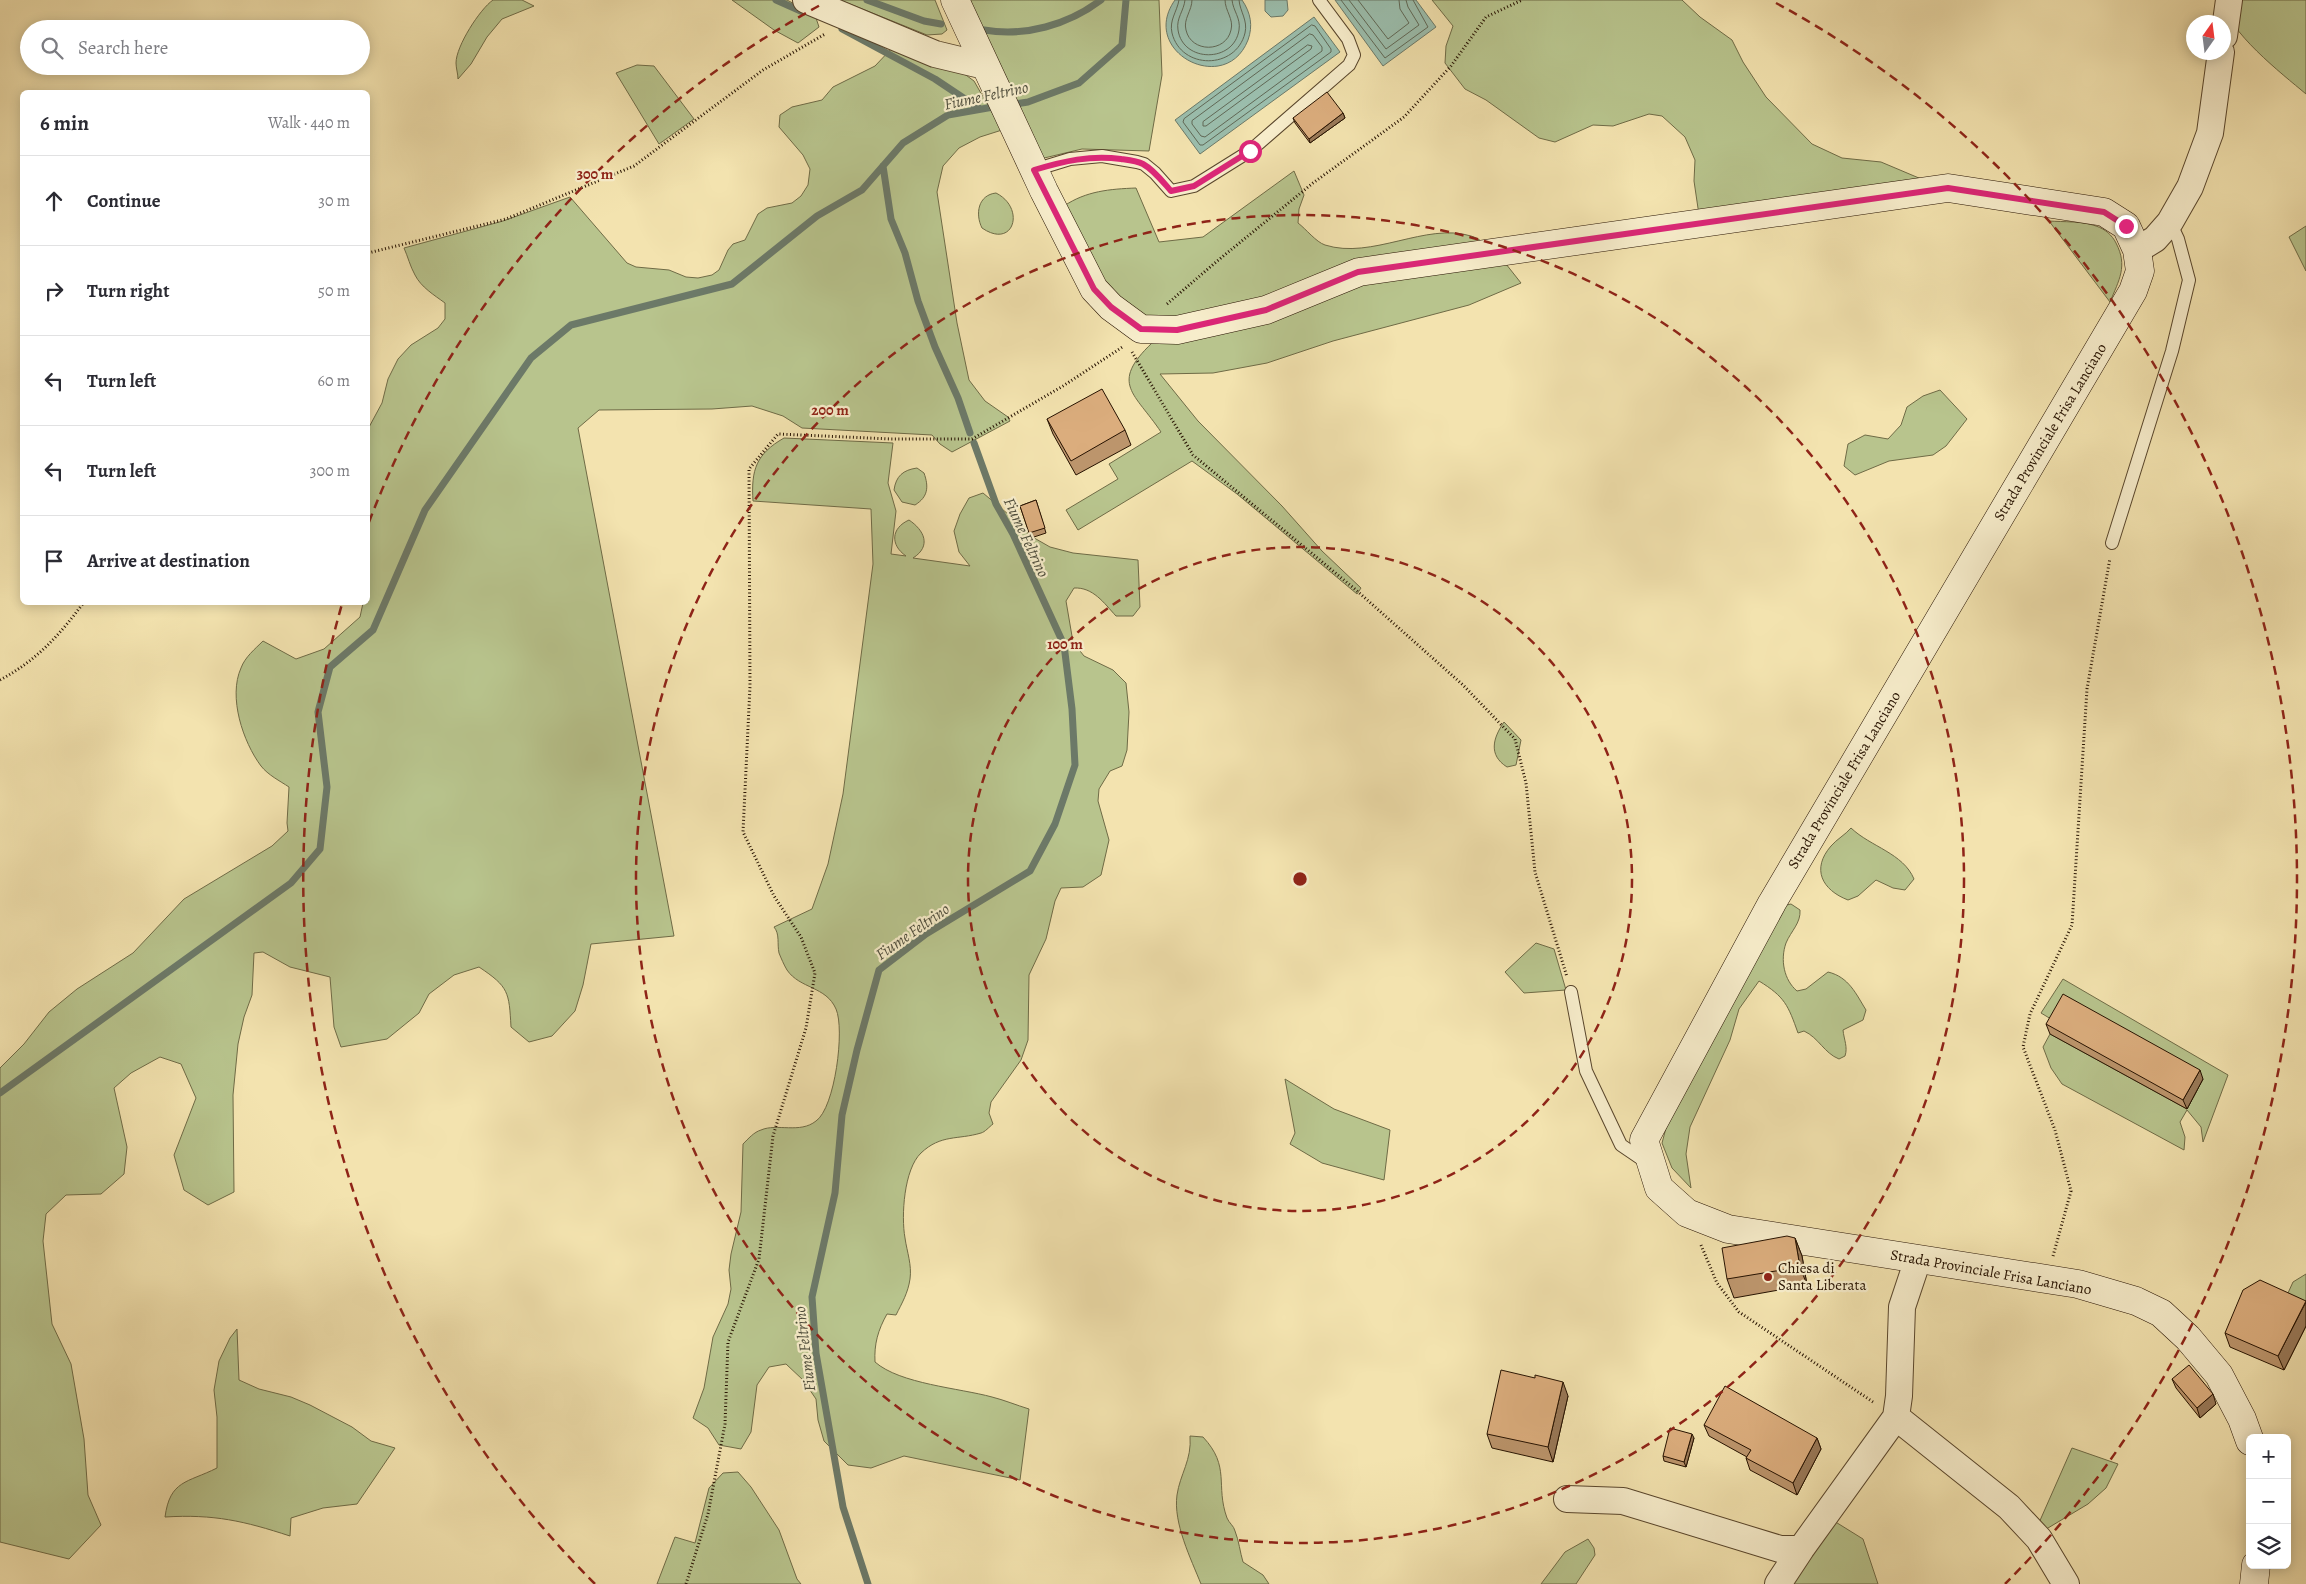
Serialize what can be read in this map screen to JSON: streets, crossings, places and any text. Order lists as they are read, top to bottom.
{
  "streets": {
    "street": ["Strada Provinciale Frisa Lanciano"]
  },
  "water": ["Fiume Feltrino"],
  "places": ["Chiesa di Santa Liberata"],
  "north": "top",
  "page": {
    "search": "Search here",
    "heading": ["6 min", "Walk · 440 m"],
    "list": [
      ["Continue", "30 m"],
      ["Turn right", "50 m"],
      ["Turn left", "60 m"],
      ["Turn left", "300 m"],
      "Arrive at destination"
    ],
    "map_buttons": ["+", "−"]
  },
  "rings": ["300 m", "200 m", "100 m"]
}
